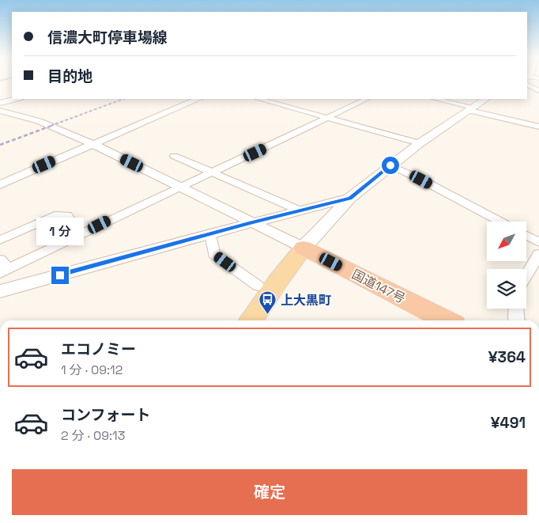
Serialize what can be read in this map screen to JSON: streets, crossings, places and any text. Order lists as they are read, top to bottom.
{
  "streets": {
    "highway": ["国道147号"]
  },
  "places": {
    "bus stop": ["上大黒町"]
  },
  "north": "bottom left",
  "page": {
    "banner": ["信濃大町停車場線", "目的地"],
    "bubble": "1 分",
    "list": [
      {
        "name": "エコノミー",
        "note": "1 分 · 09:12",
        "value": "¥364"
      },
      {
        "name": "コンフォート",
        "note": "2 分 · 09:13",
        "value": "¥491"
      }
    ],
    "buttons": "確定"
  }
}
